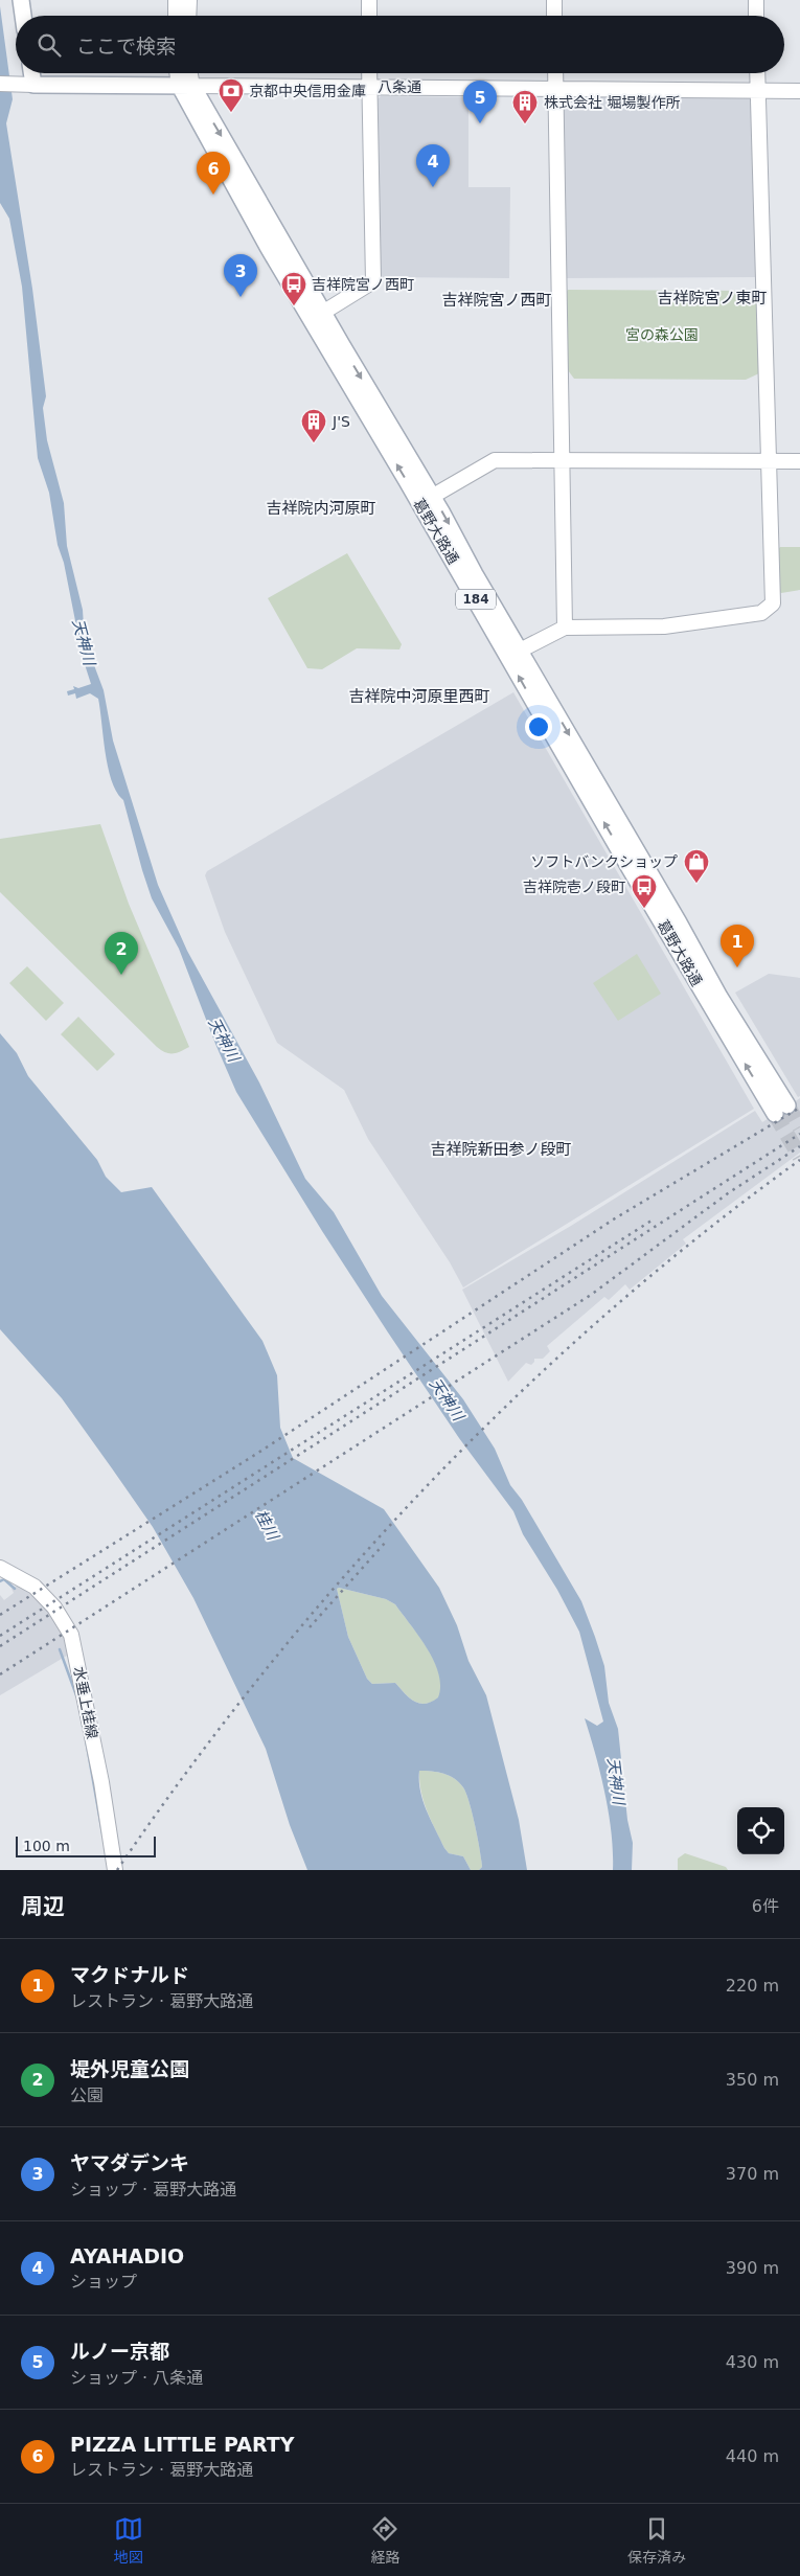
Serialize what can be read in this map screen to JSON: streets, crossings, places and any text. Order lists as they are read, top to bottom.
{
  "streets": {
    "main road": ["八条通", "葛野大路通", "184"],
    "street": ["水垂上桂線"]
  },
  "crossings": [
    ["八条通", "葛野大路通"]
  ],
  "districts": [
    "吉祥院宮ノ東町",
    "吉祥院宮ノ西町",
    "吉祥院内河原町",
    "吉祥院中河原里西町",
    "吉祥院新田参ノ段町"
  ],
  "water": ["天神川", "桂川"],
  "parks": ["宮の森公園"],
  "places": {
    "bank": ["京都中央信用金庫"],
    "building": ["株式会社 堀場製作所", "J'S"],
    "bus stop": ["吉祥院宮ノ西町", "吉祥院壱ノ段町"],
    "shop": ["ソフトバンクショップ"]
  },
  "scale_bar": "100 m",
  "page": {
    "search": "ここで検索",
    "pins": [
      "5",
      "4",
      "6",
      "3",
      "1",
      "2"
    ],
    "scale": "100 m",
    "heading": ["周辺", "6件"],
    "list": [
      {
        "mark": "1",
        "name": "マクドナルド",
        "note": "レストラン · 葛野大路通",
        "value": "220 m"
      },
      {
        "mark": "2",
        "name": "堤外児童公園",
        "note": "公園",
        "value": "350 m"
      },
      {
        "mark": "3",
        "name": "ヤマダデンキ",
        "note": "ショップ · 葛野大路通",
        "value": "370 m"
      },
      {
        "mark": "4",
        "name": "AYAHADIO",
        "note": "ショップ",
        "value": "390 m"
      },
      {
        "mark": "5",
        "name": "ルノー京都",
        "note": "ショップ · 八条通",
        "value": "430 m"
      },
      {
        "mark": "6",
        "name": "PIZZA LITTLE PARTY",
        "note": "レストラン · 葛野大路通",
        "value": "440 m"
      }
    ],
    "nav": ["地図", "経路", "保存済み"]
  }
}
